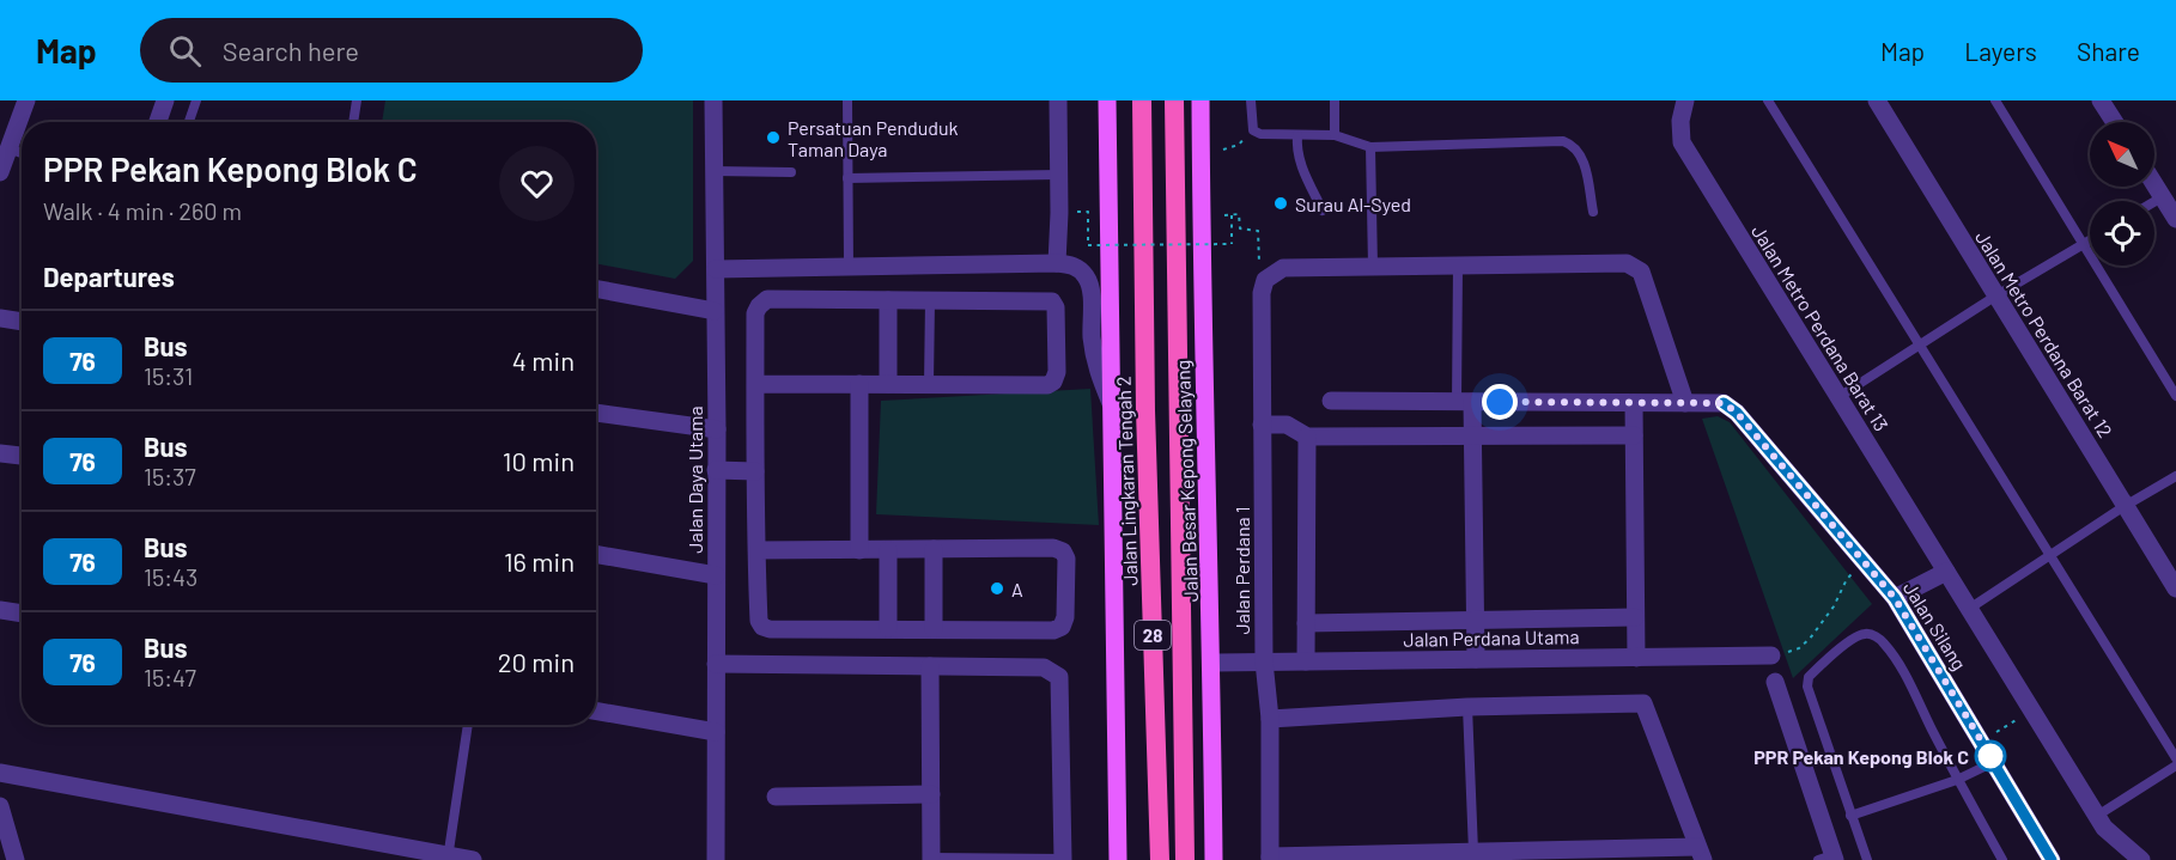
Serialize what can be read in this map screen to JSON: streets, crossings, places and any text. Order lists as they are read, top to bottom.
{
  "streets": {
    "highway": ["Jalan Lingkaran Tengah 2", "28"],
    "main road": ["Jalan Besar Kepong Selayang"],
    "street": [
      "Jalan Metro Perdana Barat 13",
      "Jalan Metro Perdana Barat 12",
      "Jalan Daya Utama",
      "Jalan Perdana 1",
      "Jalan Silang",
      "Jalan Perdana Utama"
    ]
  },
  "crossings": [
    ["Jalan Besar Kepong Selayang", "Jalan Perdana Utama"],
    ["Jalan Perdana 1", "Jalan Perdana Utama"]
  ],
  "places": [
    "Persatuan Penduduk Taman Daya",
    "Surau Al-Syed",
    "A",
    "PPR Pekan Kepong Blok C"
  ],
  "lines": ["bus line 76"],
  "north": "top left",
  "page": {
    "header": "Map",
    "search": "Search here",
    "nav": ["Map", "Layers", "Share"],
    "heading": [
      ["PPR Pekan Kepong Blok C", "Walk · 4 min · 260 m"],
      "Departures"
    ],
    "list": [
      {
        "mark": "76",
        "name": "Bus",
        "note": "15:31",
        "value": "4 min"
      },
      {
        "mark": "76",
        "name": "Bus",
        "note": "15:37",
        "value": "10 min"
      },
      {
        "mark": "76",
        "name": "Bus",
        "note": "15:43",
        "value": "16 min"
      },
      {
        "mark": "76",
        "name": "Bus",
        "note": "15:47",
        "value": "20 min"
      }
    ]
  }
}
